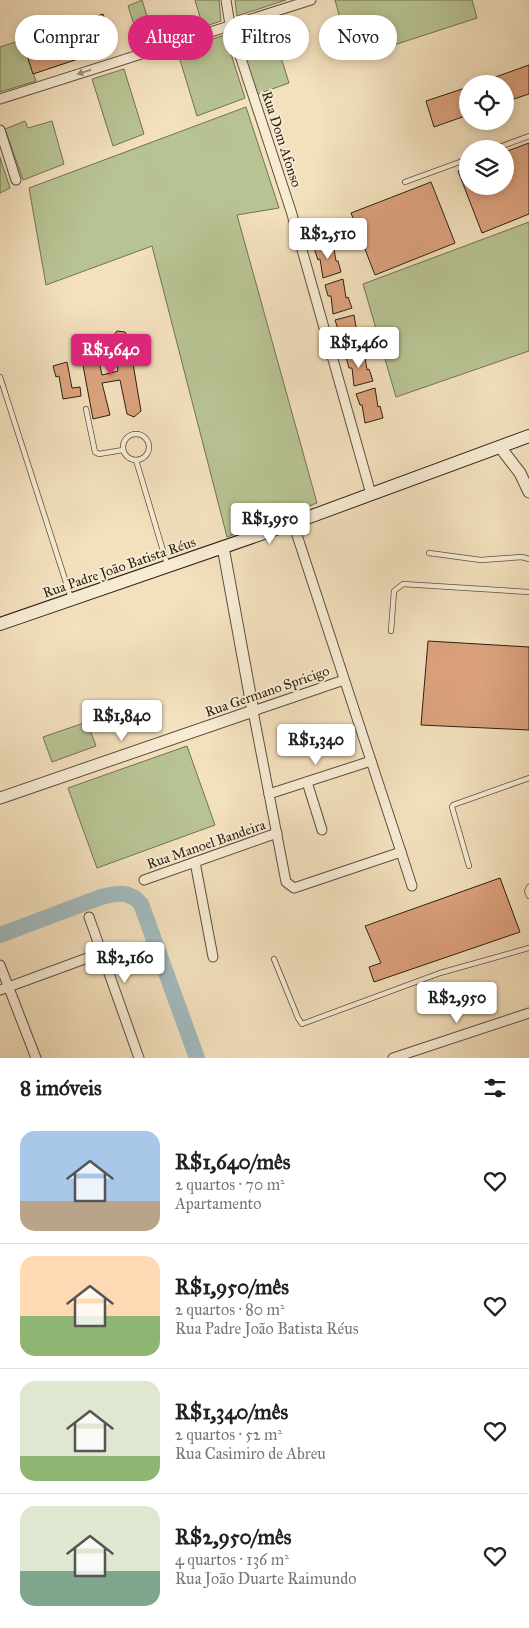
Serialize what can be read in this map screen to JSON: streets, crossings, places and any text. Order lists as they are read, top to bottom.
{
  "streets": {
    "main road": ["Rua Padre João Batista Réus"],
    "street": ["Rua Dom Afonso", "Rua Germano Spricigo", "Rua Manoel Bandeira"]
  },
  "crossings": [
    ["Rua Dom Afonso", "Rua Padre João Batista Réus"]
  ],
  "page": {
    "chip": [
      "Comprar",
      "Alugar",
      "Filtros",
      "Novo"
    ],
    "price": [
      "R$2,510",
      "R$1,460",
      "R$1,640",
      "R$1,950",
      "R$1,840",
      "R$1,340",
      "R$2,160",
      "R$2,950"
    ],
    "heading": "8 imóveis",
    "list": [
      {
        "name": "R$1,640/mês",
        "note": "2 quartos · 70 m² · Apartamento"
      },
      {
        "name": "R$1,950/mês",
        "note": "2 quartos · 80 m² · Rua Padre João Batista Réus"
      },
      {
        "name": "R$1,340/mês",
        "note": "2 quartos · 52 m² · Rua Casimiro de Abreu"
      },
      {
        "name": "R$2,950/mês",
        "note": "4 quartos · 136 m² · Rua João Duarte Raimundo"
      }
    ]
  }
}
